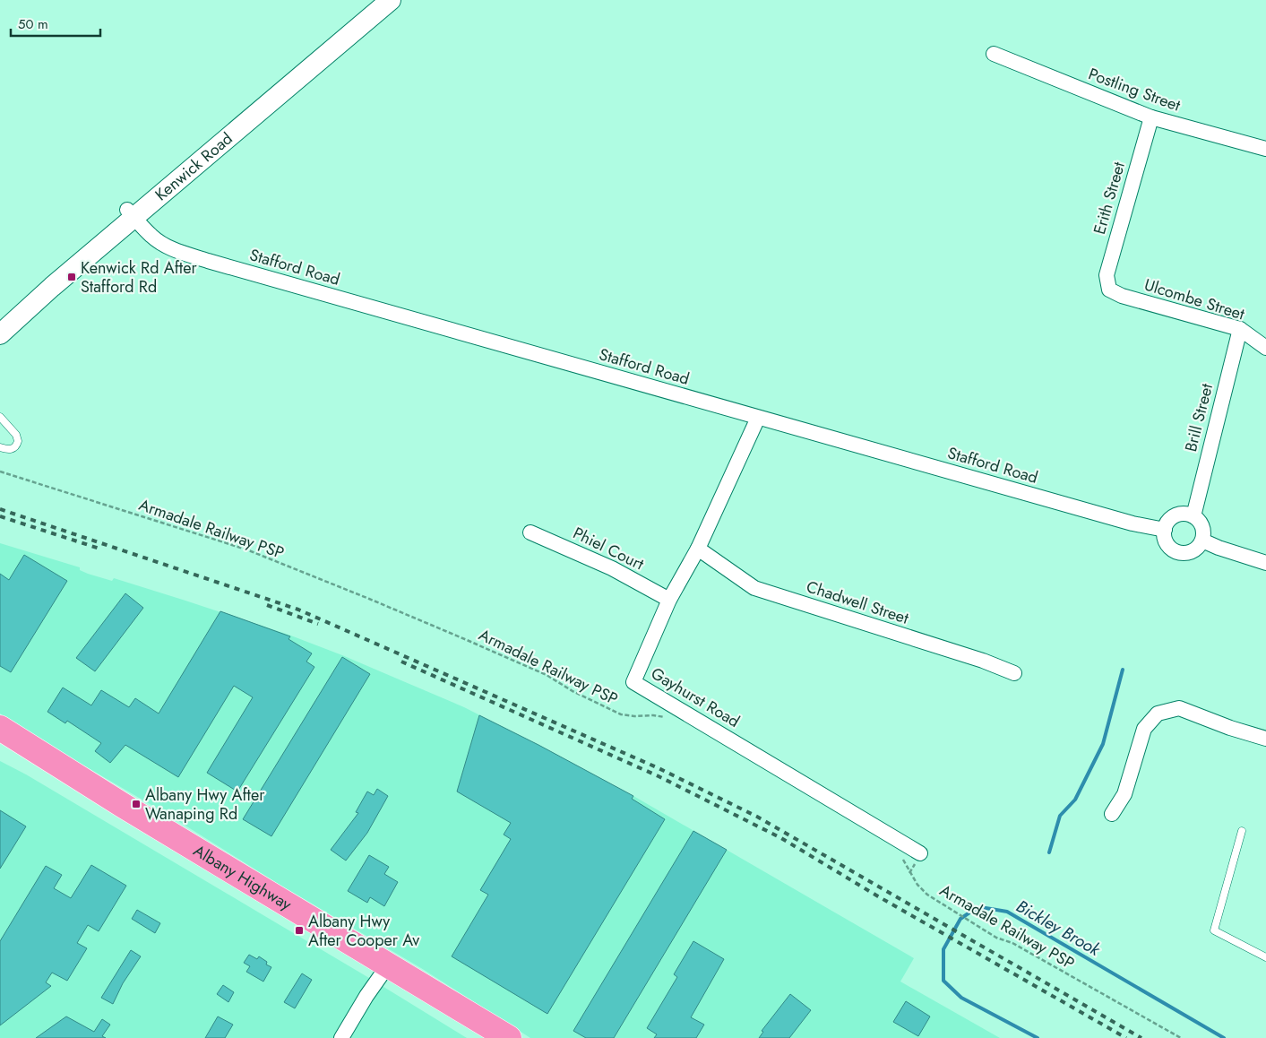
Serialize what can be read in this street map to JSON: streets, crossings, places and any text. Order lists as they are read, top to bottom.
{
  "streets": {
    "highway": ["Albany Highway"],
    "main road": ["Kenwick Road"],
    "street": [
      "Postling Street",
      "Erith Street",
      "Stafford Road",
      "Ulcombe Street",
      "Brill Street",
      "Phiel Court",
      "Chadwell Street",
      "Gayhurst Road"
    ],
    "path": ["Armadale Railway PSP"]
  },
  "crossings": [
    ["Postling Street", "Erith Street"],
    ["Kenwick Road", "Stafford Road"],
    ["Erith Street", "Ulcombe Street"],
    ["Stafford Road", "Brill Street"],
    ["Stafford Road", "Gayhurst Road"],
    ["Ulcombe Street", "Brill Street"],
    ["Phiel Court", "Gayhurst Road"],
    ["Chadwell Street", "Gayhurst Road"]
  ],
  "water": ["Bickley Brook"],
  "places": {
    "transit": ["Kenwick Rd After Stafford Rd", "Albany Hwy After Wanaping Rd", "Albany Hwy After Cooper Av"]
  },
  "scale_bar": "50 m"
}
